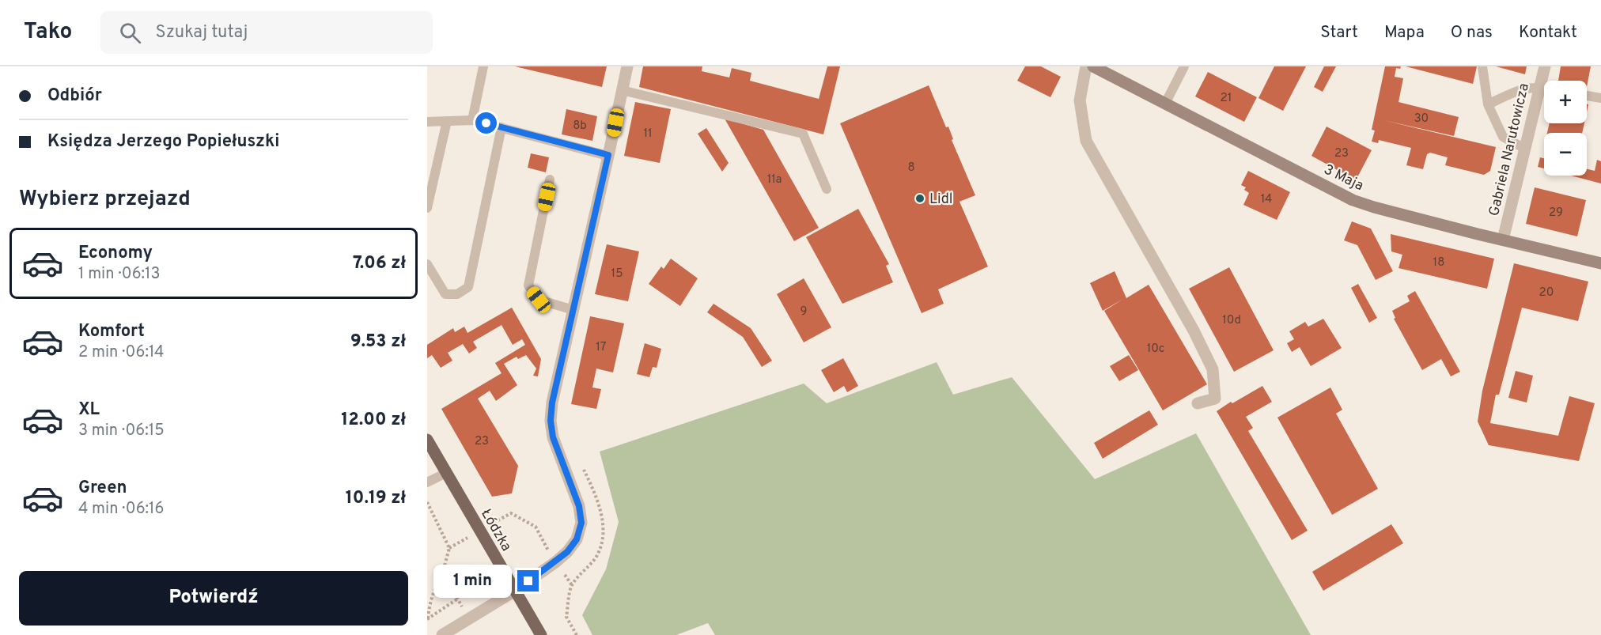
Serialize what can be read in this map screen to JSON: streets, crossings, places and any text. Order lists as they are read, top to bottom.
{
  "streets": {
    "main road": ["3 Maja", "Łódzka"],
    "street": ["Gabriela Narutowicza"]
  },
  "crossings": [
    ["Gabriela Narutowicza", "3 Maja"]
  ],
  "places": ["Lidl"],
  "house_numbers": [
    "21",
    "30",
    "8b",
    "11",
    "23",
    "8",
    "11a",
    "14",
    "29",
    "18",
    "15",
    "20",
    "9",
    "10d",
    "17",
    "10c",
    "23"
  ],
  "page": {
    "header": "Tako",
    "search": "Szukaj tutaj",
    "nav": [
      "Start",
      "Mapa",
      "O nas",
      "Kontakt"
    ],
    "banner": ["Odbiór", "Księdza Jerzego Popiełuszki"],
    "map_buttons": ["+", "−"],
    "heading": "Wybierz przejazd",
    "list": [
      {
        "name": "Economy",
        "note": "1 min · 06:13",
        "value": "7.06 zł"
      },
      {
        "name": "Komfort",
        "note": "2 min · 06:14",
        "value": "9.53 zł"
      },
      {
        "name": "XL",
        "note": "3 min · 06:15",
        "value": "12.00 zł"
      },
      {
        "name": "Green",
        "note": "4 min · 06:16",
        "value": "10.19 zł"
      }
    ],
    "buttons": "Potwierdź",
    "bubble": "1 min"
  }
}
